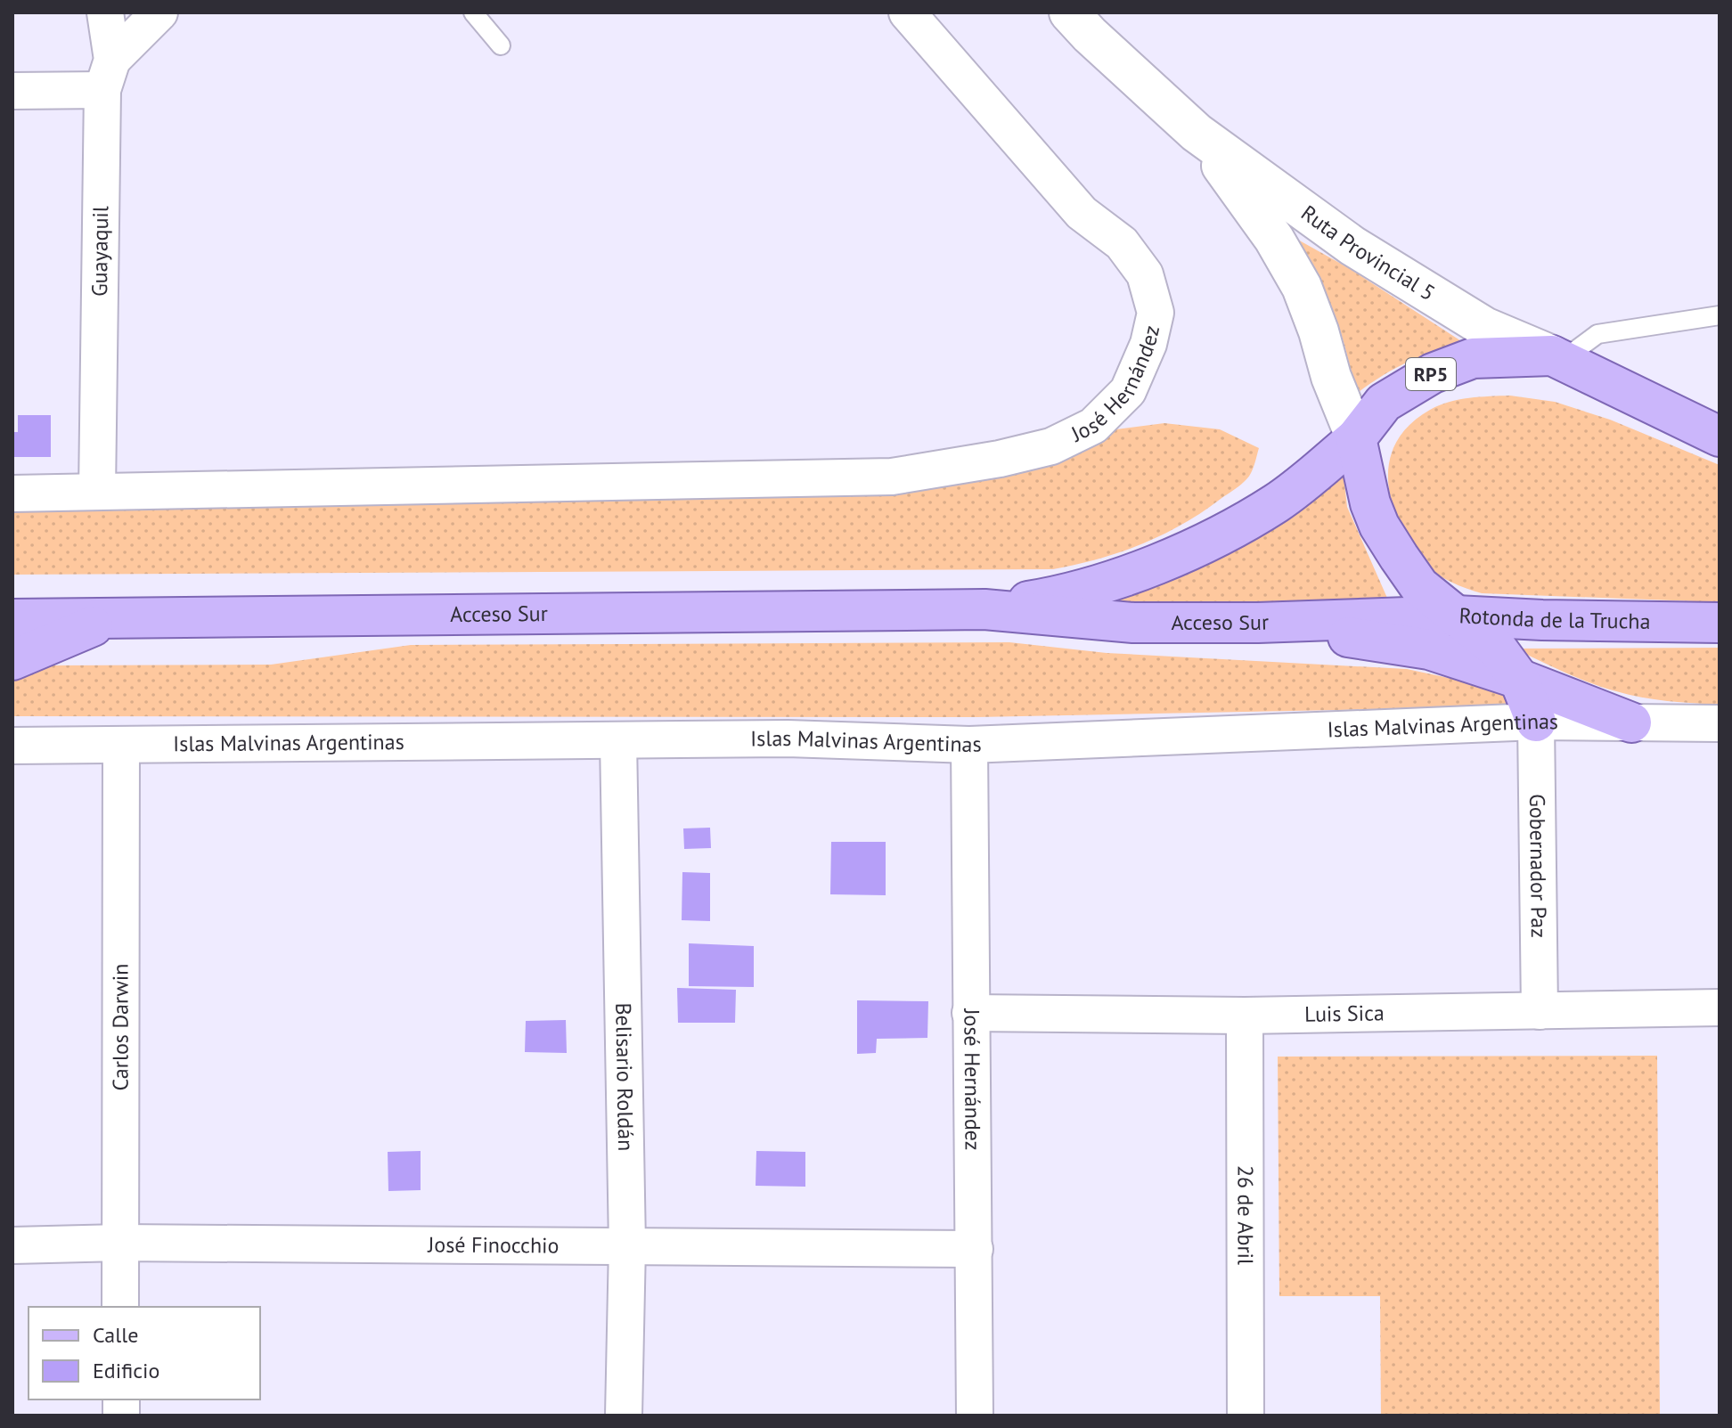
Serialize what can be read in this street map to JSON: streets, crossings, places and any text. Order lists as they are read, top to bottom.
{
  "streets": {
    "main road": [
      "Ruta Provincial 5",
      "RP5",
      "Acceso Sur",
      "Rotonda de la Trucha"
    ],
    "street": [
      "Guayaquil",
      "José Hernández",
      "Islas Malvinas Argentinas",
      "Gobernador Paz",
      "Luis Sica",
      "Carlos Darwin",
      "Belisario Roldán",
      "26 de Abril",
      "José Finocchio"
    ]
  },
  "crossings": [
    ["Guayaquil", "José Hernández"],
    ["Ruta Provincial 5", "RP5"],
    ["Ruta Provincial 5", "Acceso Sur"],
    ["Ruta Provincial 5", "Rotonda de la Trucha"],
    ["RP5", "Acceso Sur"],
    ["RP5", "Rotonda de la Trucha"],
    ["José Hernández", "Islas Malvinas Argentinas"],
    ["José Hernández", "Luis Sica"],
    ["José Hernández", "José Finocchio"],
    ["Acceso Sur", "Rotonda de la Trucha"],
    ["Islas Malvinas Argentinas", "Gobernador Paz"],
    ["Islas Malvinas Argentinas", "Carlos Darwin"],
    ["Islas Malvinas Argentinas", "Belisario Roldán"],
    ["Gobernador Paz", "Luis Sica"],
    ["Luis Sica", "26 de Abril"],
    ["Carlos Darwin", "José Finocchio"],
    ["Belisario Roldán", "José Finocchio"]
  ],
  "legend": ["Calle", "Edificio"]
}
